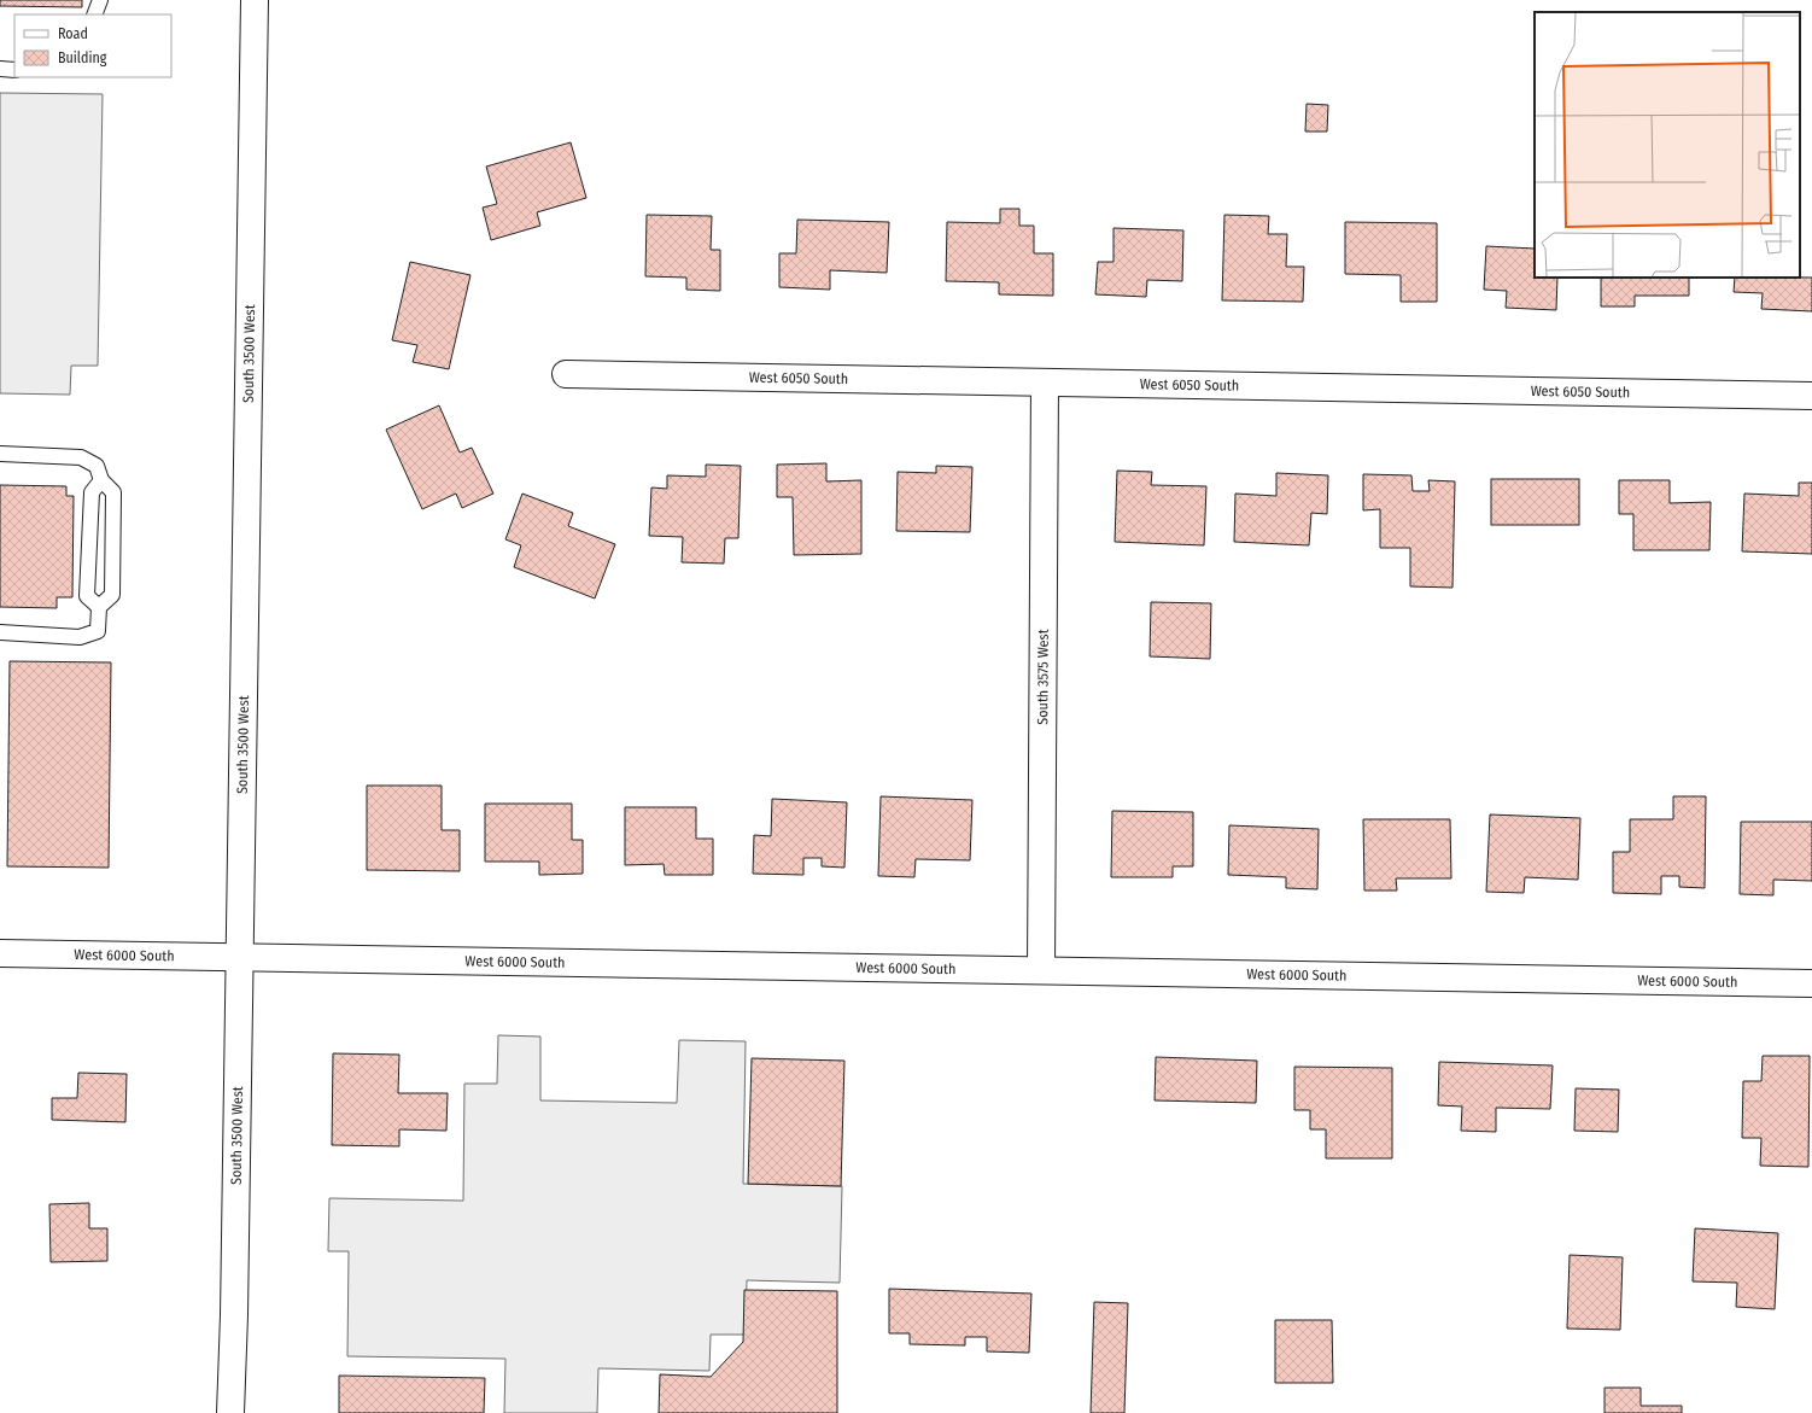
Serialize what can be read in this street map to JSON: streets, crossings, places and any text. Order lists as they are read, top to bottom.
{
  "streets": {
    "street": [
      "South 3500 West",
      "West 6050 South",
      "South 3575 West",
      "West 6000 South"
    ]
  },
  "crossings": [
    ["South 3500 West", "West 6000 South"],
    ["West 6050 South", "South 3575 West"],
    ["South 3575 West", "West 6000 South"]
  ],
  "legend": ["Road", "Building"]
}
